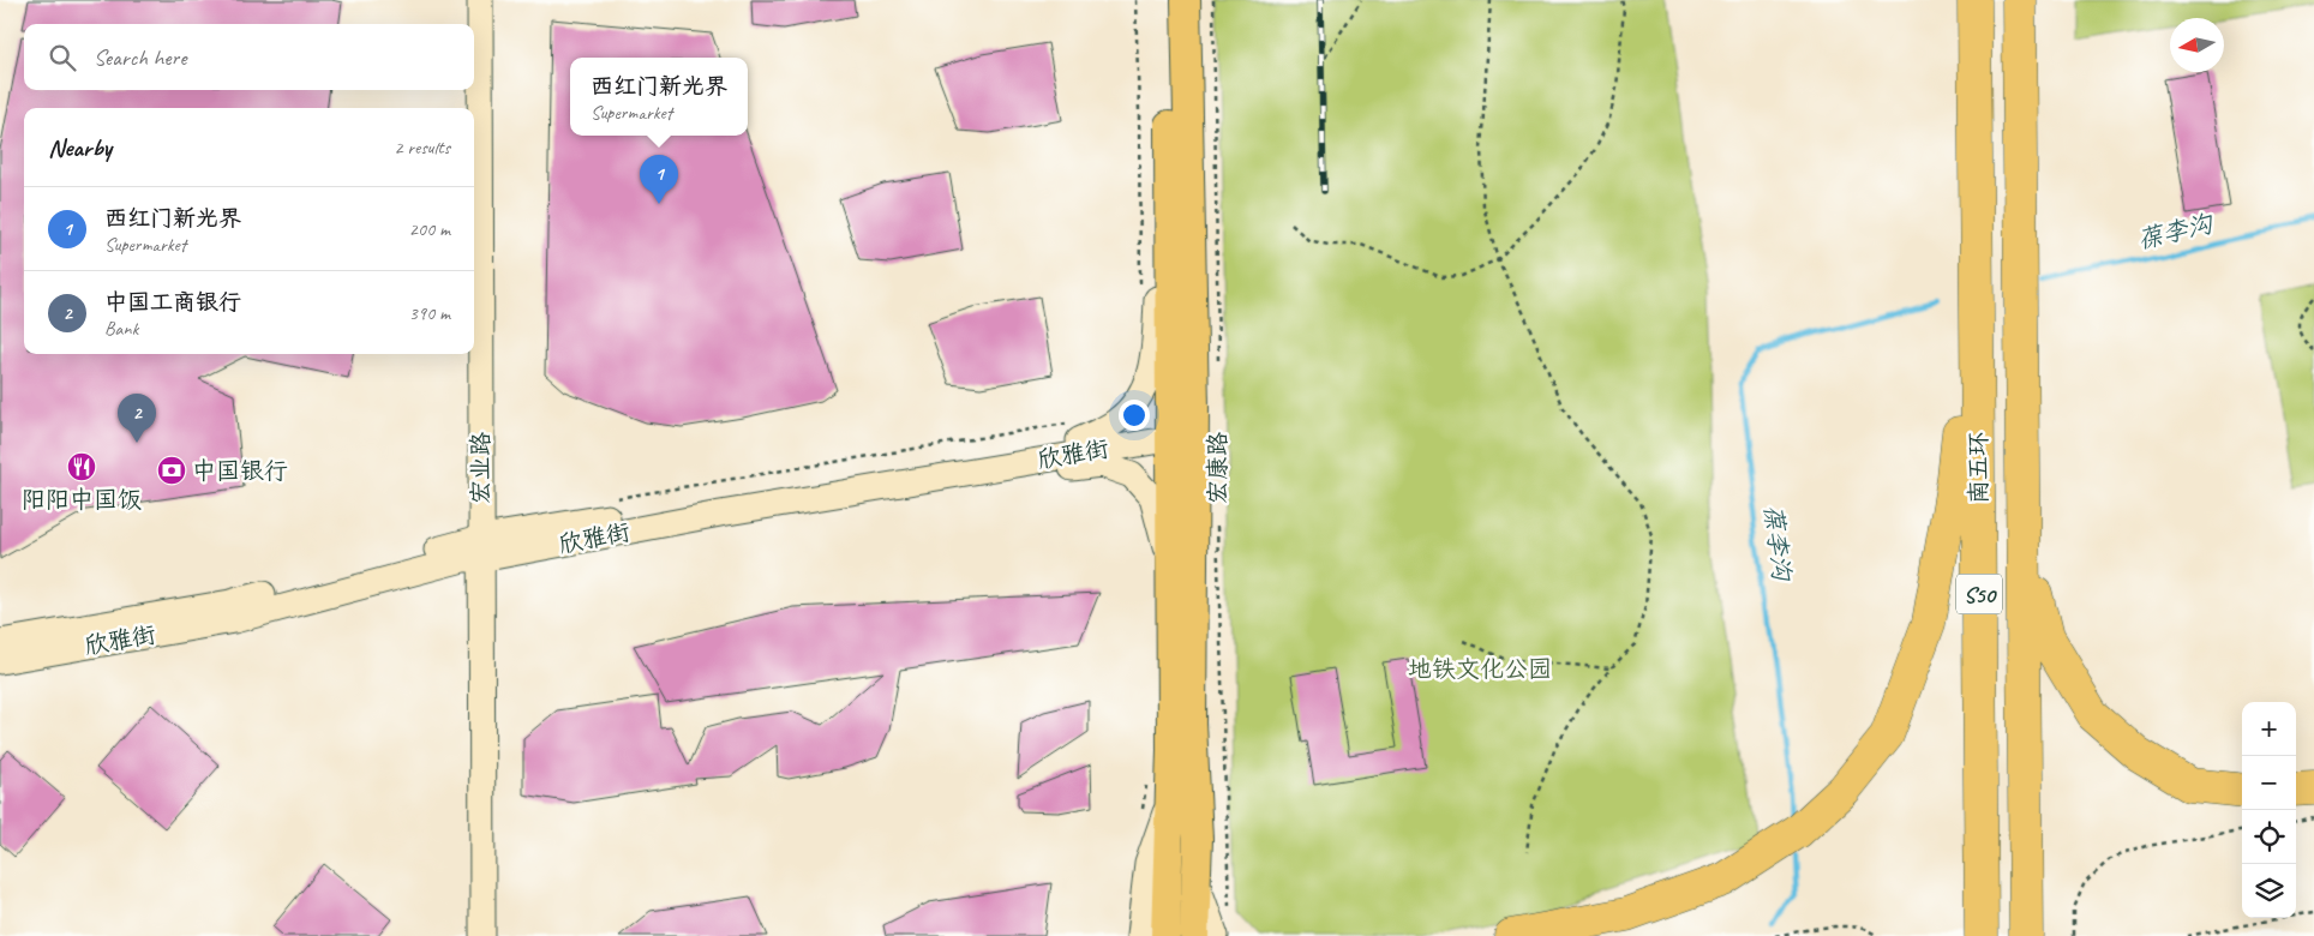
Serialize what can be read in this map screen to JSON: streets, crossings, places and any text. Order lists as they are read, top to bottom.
{
  "streets": {
    "highway": ["南五环", "S50"],
    "main road": ["欣雅街", "宏业路", "宏康路"]
  },
  "crossings": [
    ["欣雅街", "宏业路"],
    ["欣雅街", "宏康路"]
  ],
  "water": ["葆李沟"],
  "parks": ["地铁文化公园"],
  "places": {
    "restaurant": ["阳阳中国饭"],
    "bank": ["中国银行"]
  },
  "north": "left",
  "page": {
    "search": "Search here",
    "popup": ["西红门新光界", "Supermarket"],
    "heading": ["Nearby", "2 results"],
    "pins": ["1", "2"],
    "list": [
      {
        "mark": "1",
        "name": "西红门新光界",
        "note": "Supermarket",
        "value": "200 m"
      },
      {
        "mark": "2",
        "name": "中国工商银行",
        "note": "Bank",
        "value": "390 m"
      }
    ],
    "map_buttons": ["+", "−"]
  }
}
